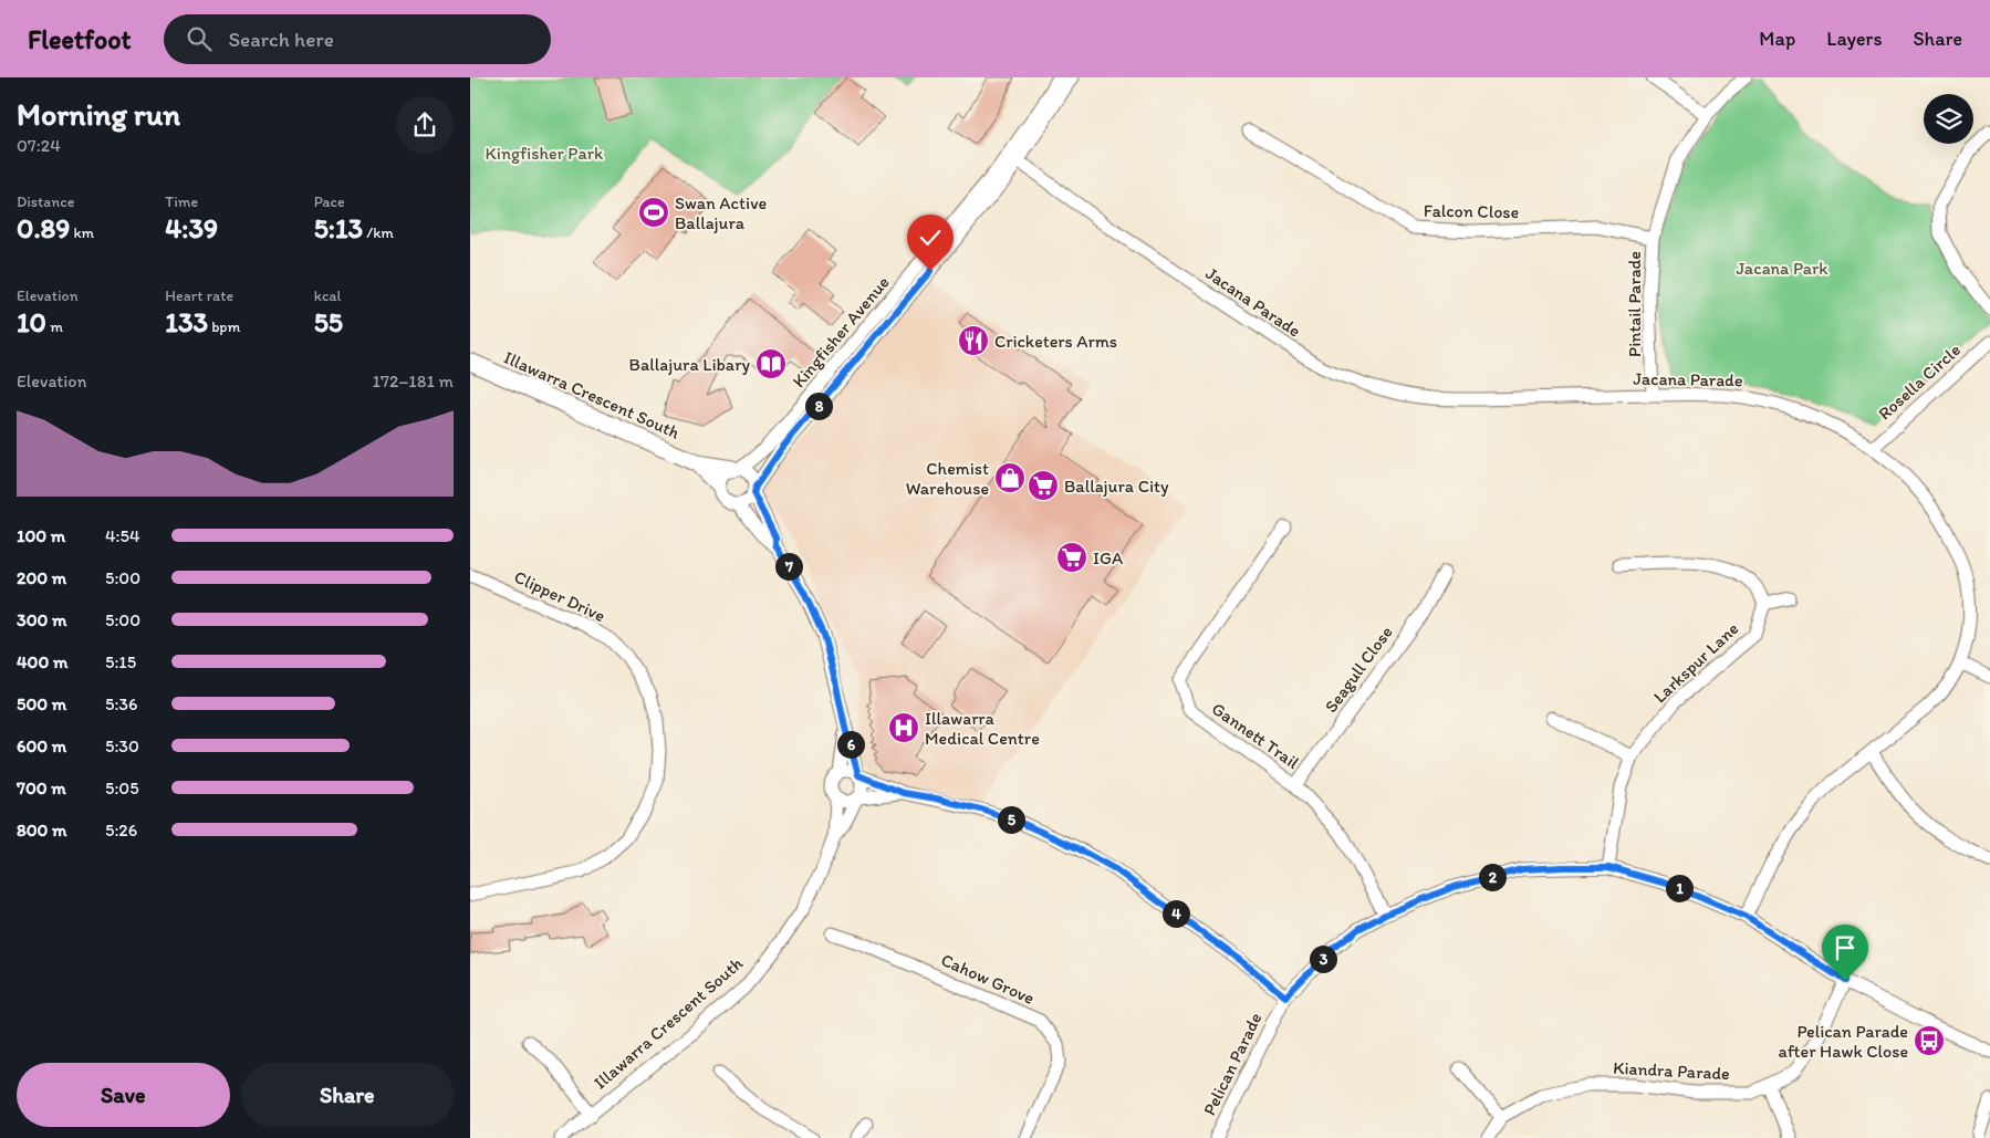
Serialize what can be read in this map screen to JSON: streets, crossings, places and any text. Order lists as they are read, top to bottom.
{
  "streets": {
    "main road": ["Illawarra Crescent South"],
    "street": [
      "Falcon Close",
      "Jacana Parade",
      "Pintail Parade",
      "Kingfisher Avenue",
      "Rosella Circle",
      "Clipper Drive",
      "Larkspur Lane",
      "Seagull Close",
      "Gannett Trail",
      "Cahow Grove",
      "Pelican Parade",
      "Kiandra Parade"
    ]
  },
  "crossings": [
    ["Falcon Close", "Pintail Parade"],
    ["Jacana Parade", "Pintail Parade"],
    ["Jacana Parade", "Kingfisher Avenue"],
    ["Jacana Parade", "Rosella Circle"],
    ["Jacana Parade", "Pelican Parade"],
    ["Kingfisher Avenue", "Illawarra Crescent South"],
    ["Larkspur Lane", "Pelican Parade"],
    ["Seagull Close", "Gannett Trail"],
    ["Gannett Trail", "Pelican Parade"],
    ["Pelican Parade", "Kiandra Parade"]
  ],
  "parks": ["Kingfisher Park", "Jacana Park"],
  "places": {
    "sports": ["Swan Active Ballajura"],
    "restaurant": ["Cricketers Arms"],
    "library": ["Ballajura Libary"],
    "shop": ["Chemist Warehouse"],
    "supermarket": ["Ballajura City", "IGA"],
    "hospital": ["Illawarra Medical Centre"],
    "bus stop": ["Pelican Parade after Hawk Close"]
  },
  "page": {
    "header": "Fleetfoot",
    "search": "Search here",
    "nav": ["Map", "Layers", "Share"],
    "heading": ["Morning run", "07:24"],
    "stats": [
      ["Distance", "0.89 km"],
      ["Time", "4:39"],
      ["Pace", "5:13 /km"],
      ["Elevation", "10 m"],
      ["Heart rate", "133 bpm"],
      ["kcal", "55"]
    ],
    "chart": ["Elevation", "172–181 m"],
    "pins": [
      "8",
      "7",
      "6",
      "5",
      "2",
      "1",
      "4",
      "3"
    ],
    "list": [
      {
        "name": "100 m",
        "note": "4:54"
      },
      {
        "name": "200 m",
        "note": "5:00"
      },
      {
        "name": "300 m",
        "note": "5:00"
      },
      {
        "name": "400 m",
        "note": "5:15"
      },
      {
        "name": "500 m",
        "note": "5:36"
      },
      {
        "name": "600 m",
        "note": "5:30"
      },
      {
        "name": "700 m",
        "note": "5:05"
      },
      {
        "name": "800 m",
        "note": "5:26"
      }
    ],
    "buttons": ["Save", "Share"]
  }
}
